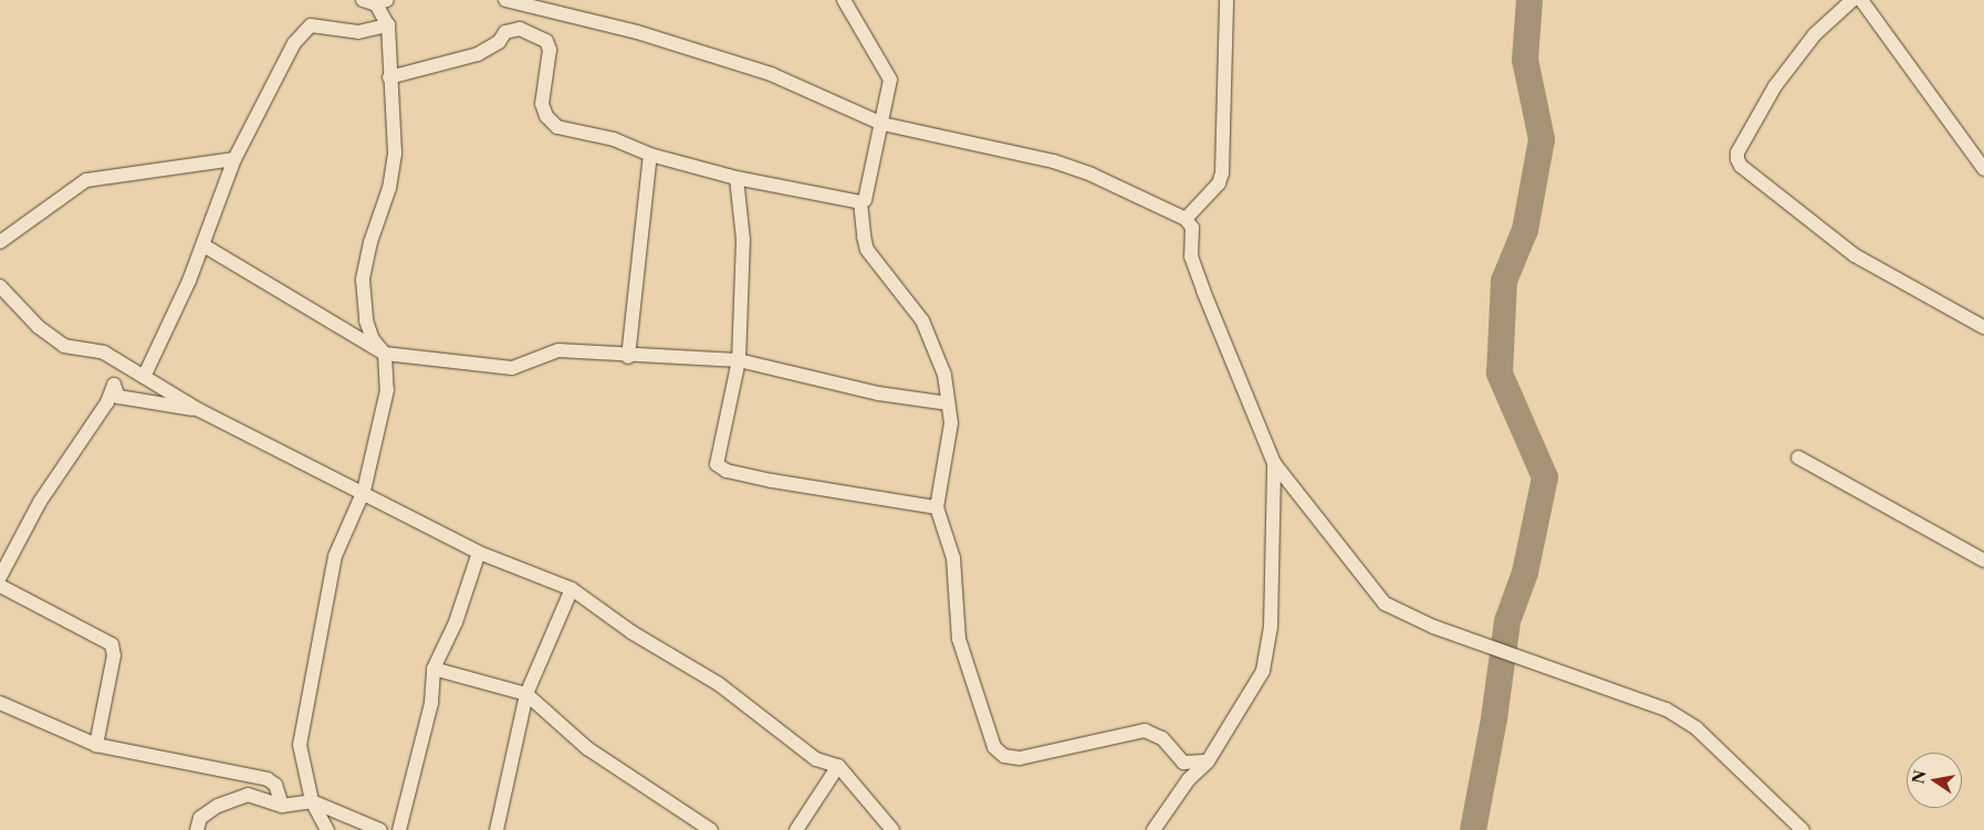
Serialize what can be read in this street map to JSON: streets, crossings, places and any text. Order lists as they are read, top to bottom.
{
  "north": "left"
}
